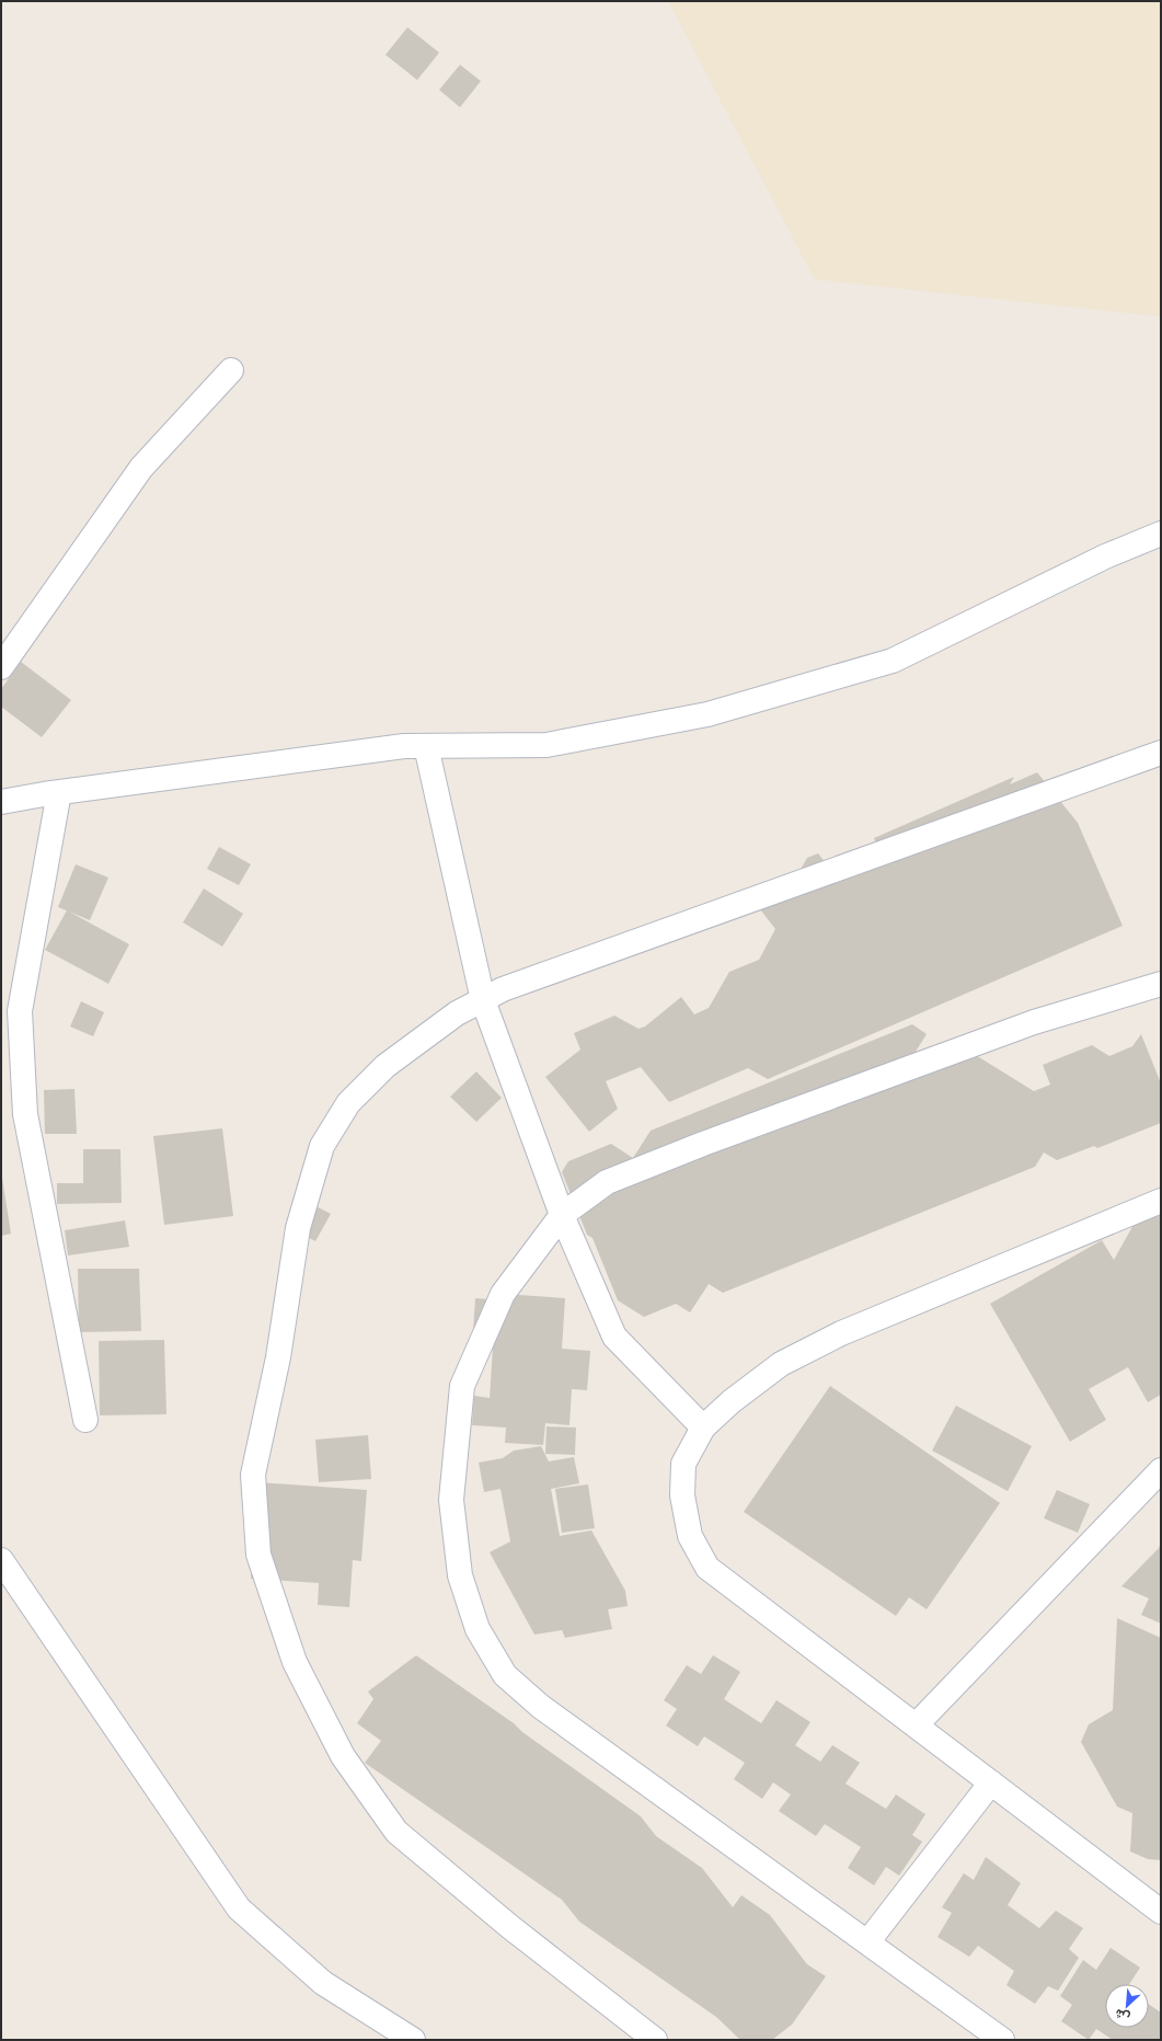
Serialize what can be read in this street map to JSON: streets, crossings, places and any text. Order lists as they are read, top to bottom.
{
  "north": "bottom left"
}
